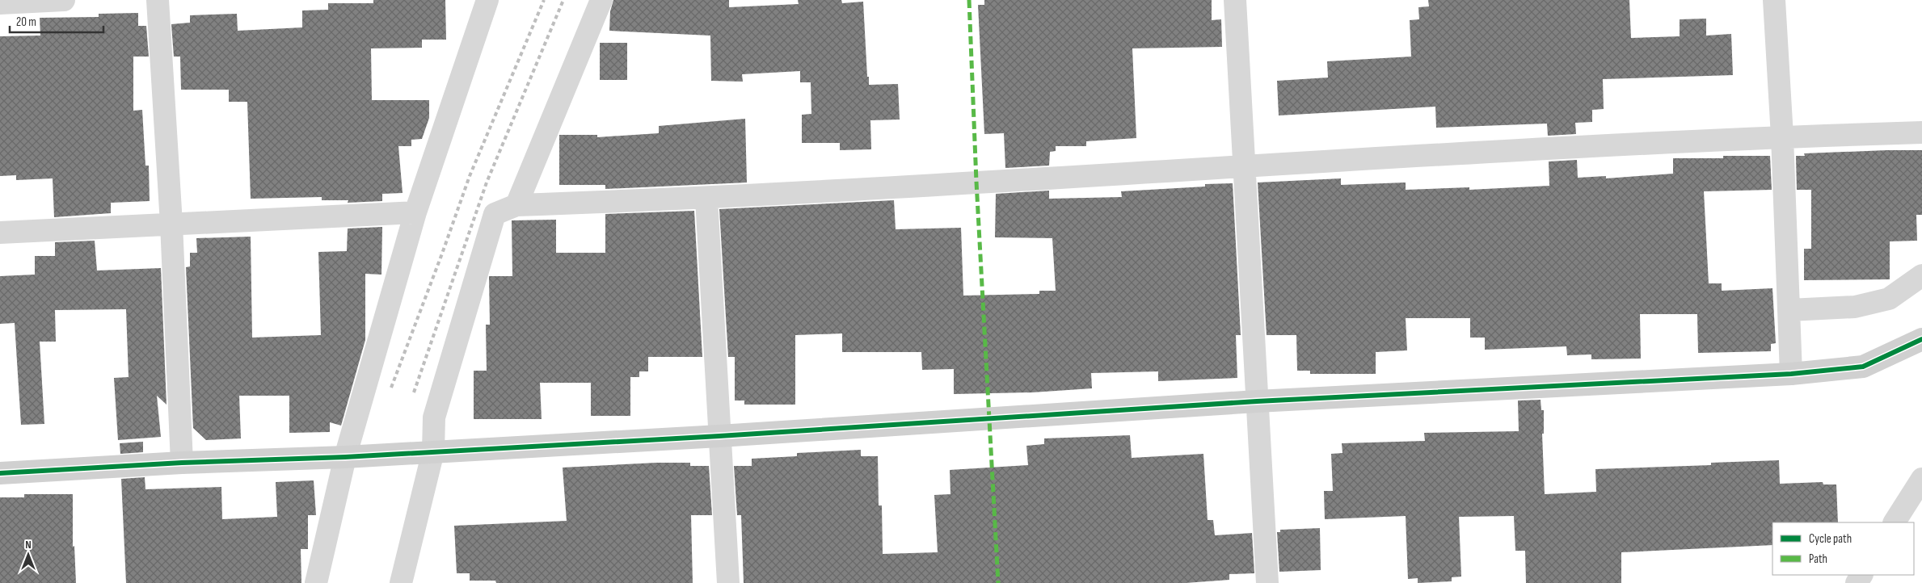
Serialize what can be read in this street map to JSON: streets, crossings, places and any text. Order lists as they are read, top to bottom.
{
  "legend": ["Cycle path", "Path"],
  "scale_bar": "20 m",
  "north": "top"
}
